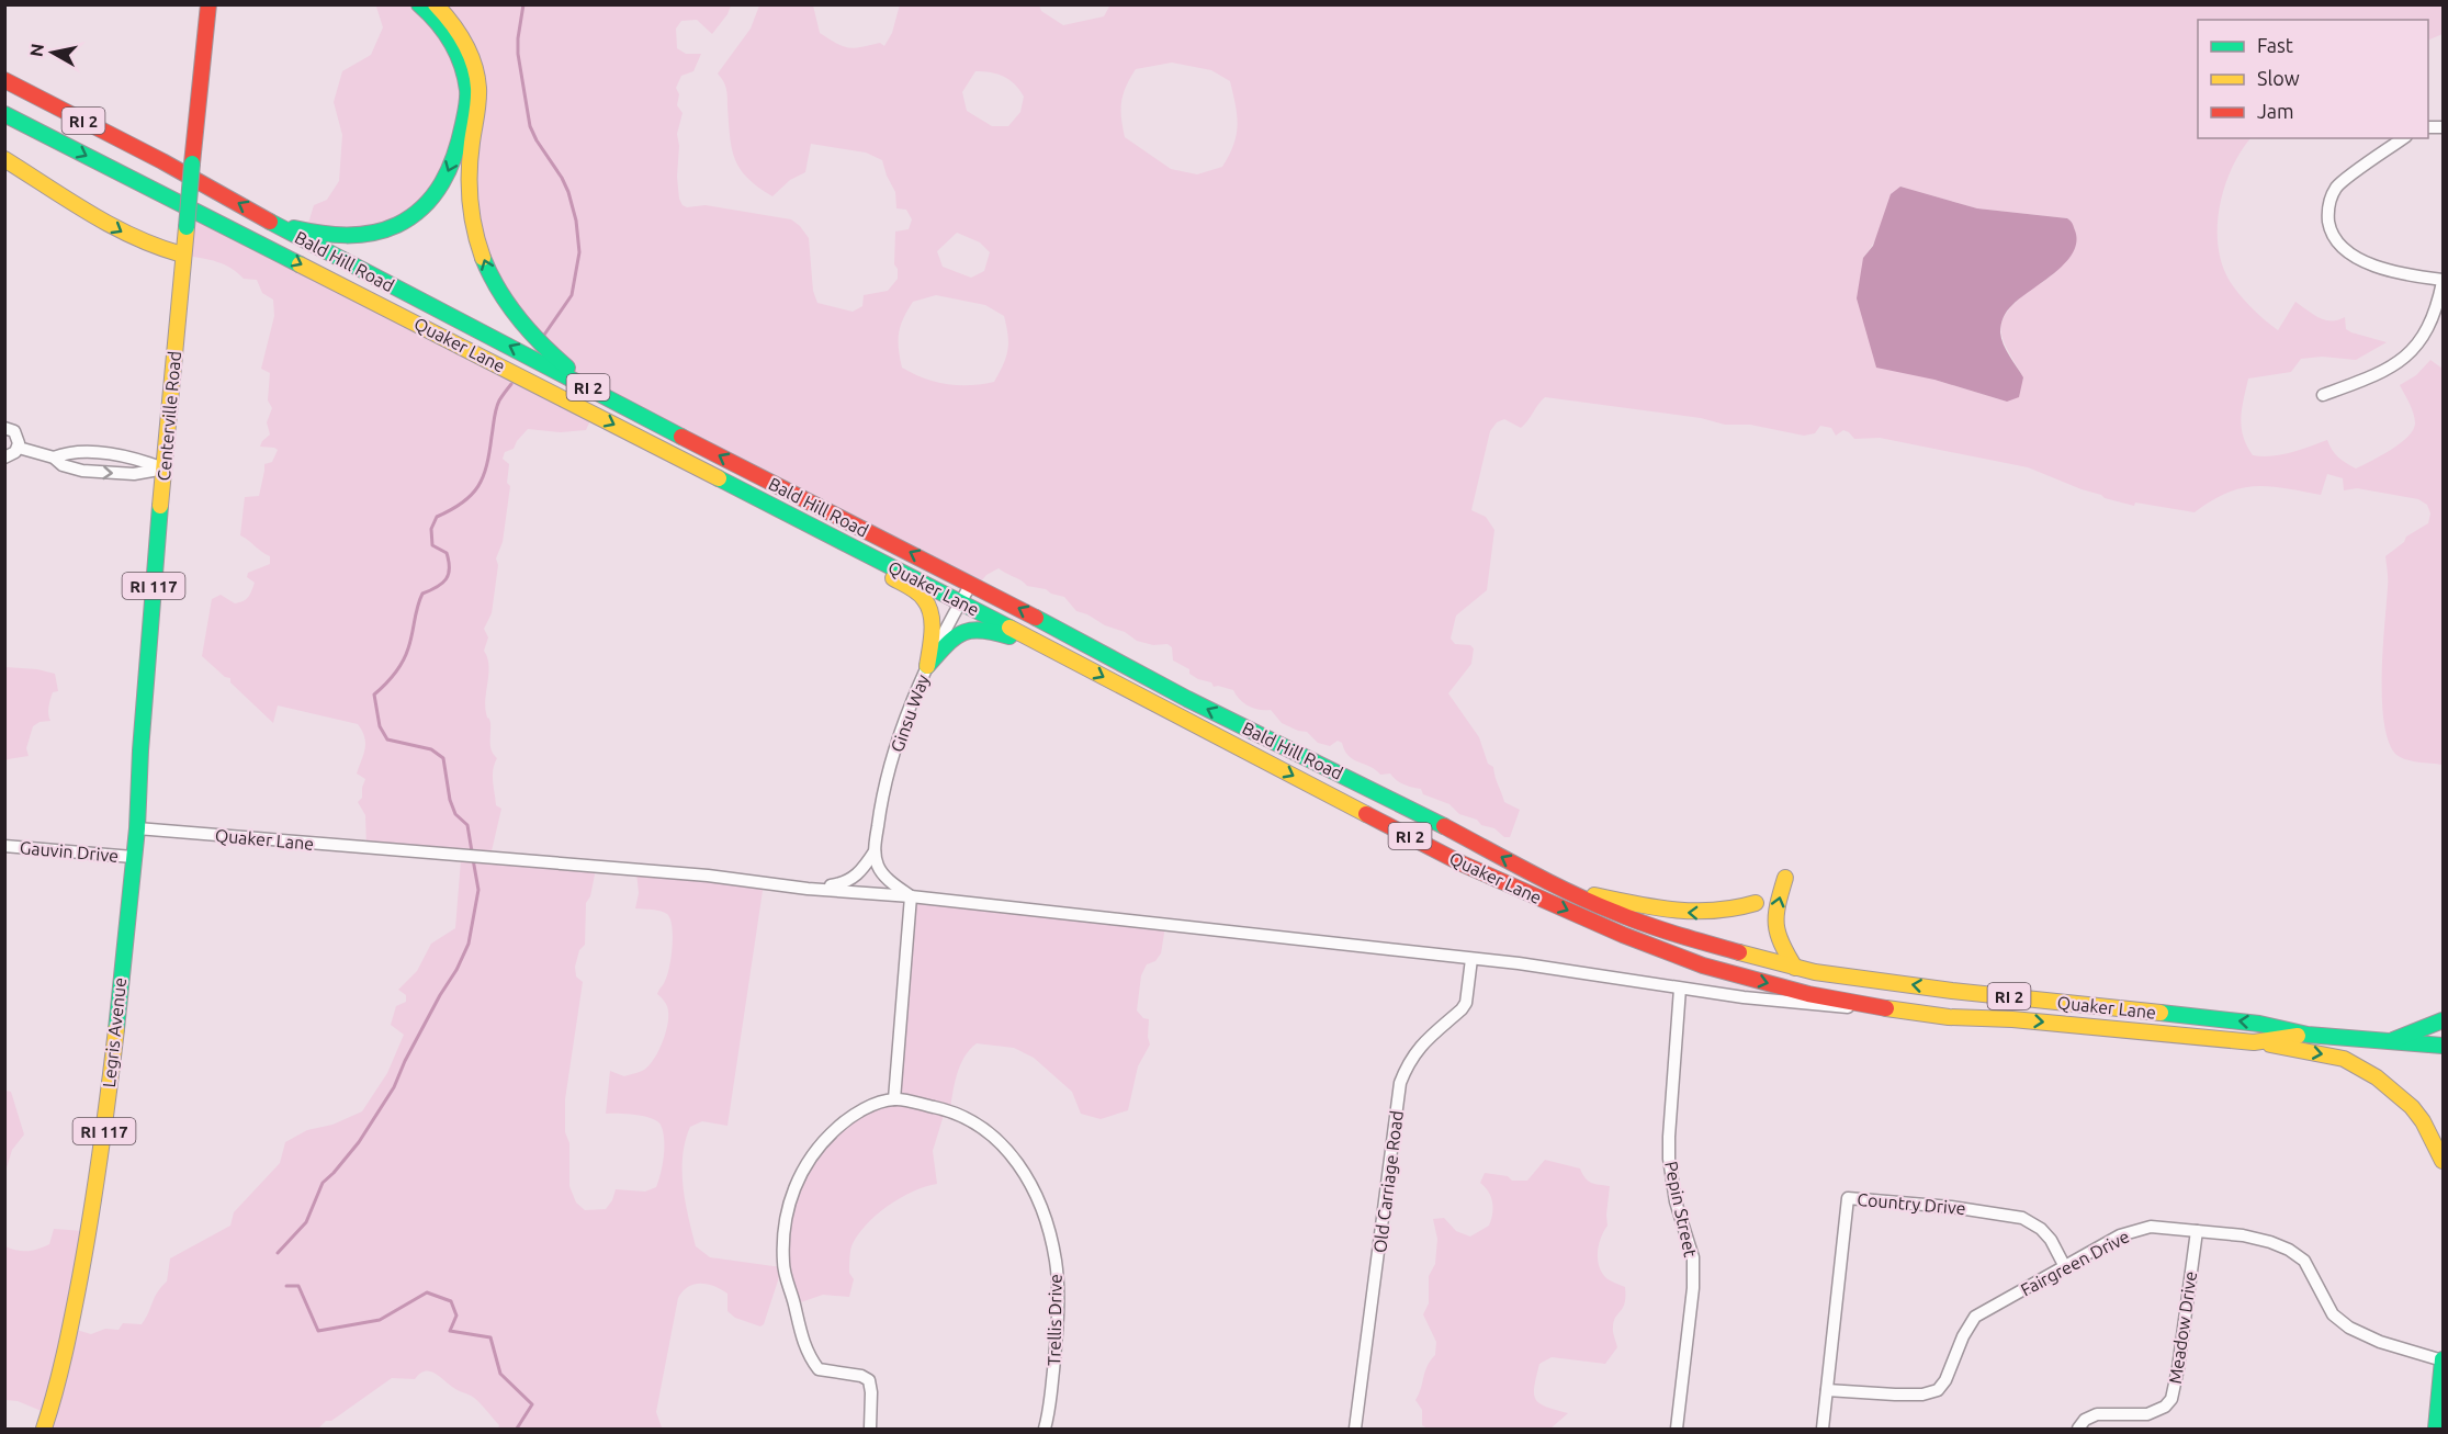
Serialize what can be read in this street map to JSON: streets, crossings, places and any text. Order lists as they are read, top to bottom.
{
  "streets": {
    "main road": [
      "RI 2",
      "Bald Hill Road",
      "Quaker Lane",
      "Centerville Road",
      "RI 117",
      "Legris Avenue"
    ],
    "street": [
      "Ginsu Way",
      "Gauvin Drive",
      "Old Carriage Road",
      "Country Drive",
      "Pepin Street",
      "Fairgreen Drive",
      "Trellis Drive",
      "Meadow Drive"
    ]
  },
  "crossings": [
    ["Bald Hill Road", "Quaker Lane"],
    ["Bald Hill Road", "Ginsu Way"],
    ["Quaker Lane", "Centerville Road"],
    ["Quaker Lane", "Ginsu Way"],
    ["Quaker Lane", "Legris Avenue"],
    ["Quaker Lane", "Old Carriage Road"],
    ["Quaker Lane", "Pepin Street"],
    ["Centerville Road", "Legris Avenue"],
    ["Gauvin Drive", "Legris Avenue"],
    ["Country Drive", "Fairgreen Drive"],
    ["Fairgreen Drive", "Meadow Drive"]
  ],
  "one_way": ["Bald Hill Road"],
  "legend": ["Fast", "Slow", "Jam"],
  "north": "left"
}
